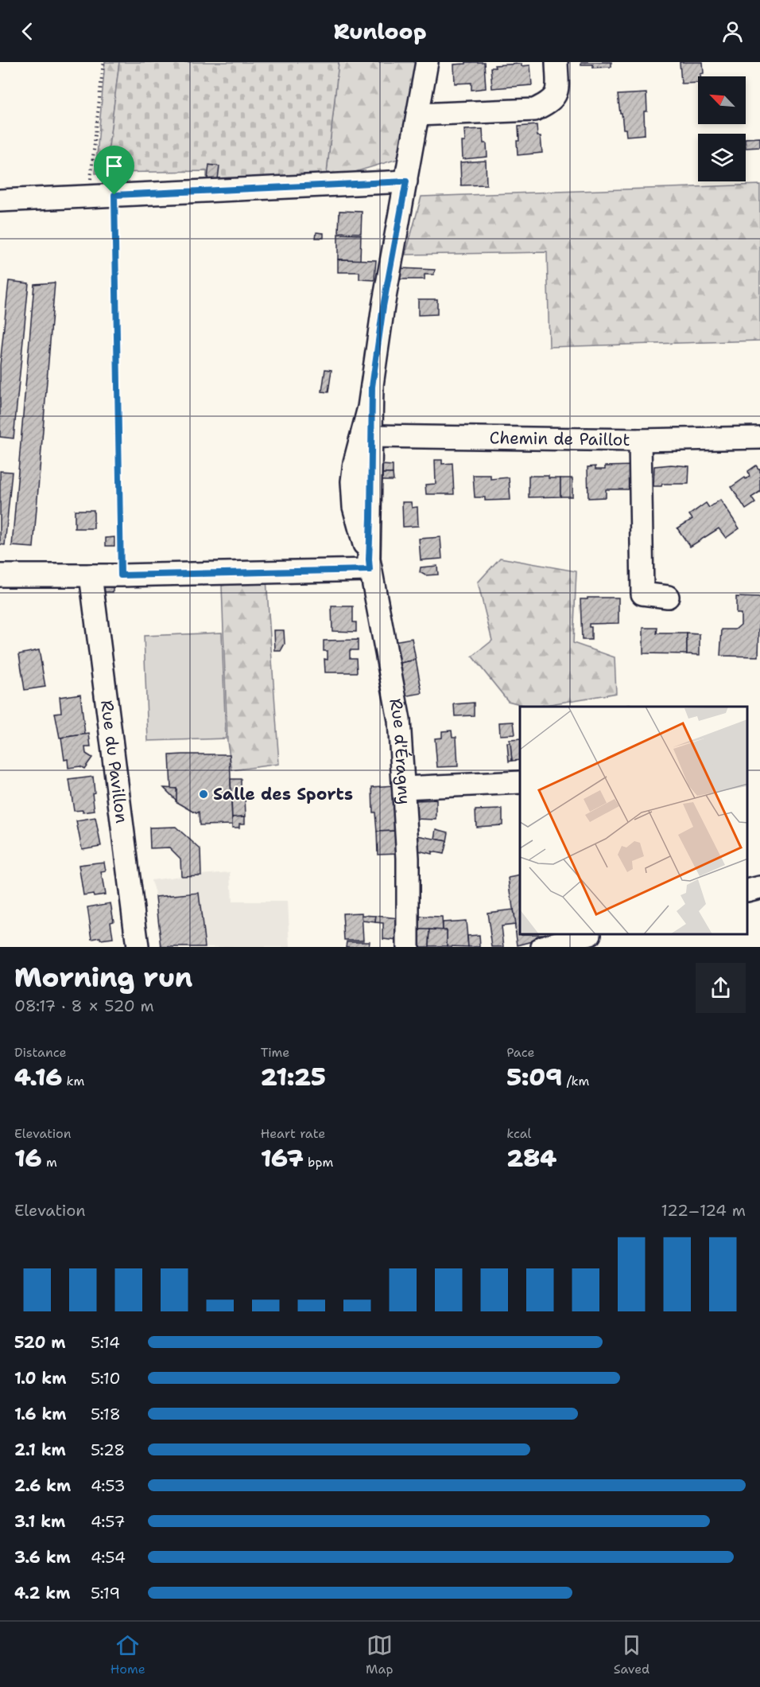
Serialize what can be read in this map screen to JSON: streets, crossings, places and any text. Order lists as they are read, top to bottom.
{
  "streets": {
    "street": ["Chemin de Paillot", "Rue d'Éragny", "Rue du Pavillon"]
  },
  "crossings": [
    ["Chemin de Paillot", "Rue d'Éragny"]
  ],
  "places": ["Salle des Sports"],
  "north": "top left",
  "page": {
    "header": "Runloop",
    "heading": ["Morning run", "08:17 · 8 × 520 m"],
    "stats": [
      ["Distance", "4.16 km"],
      ["Time", "21:25"],
      ["Pace", "5:09 /km"],
      ["Elevation", "16 m"],
      ["Heart rate", "167 bpm"],
      ["kcal", "284"]
    ],
    "chart": ["Elevation", "122–124 m"],
    "list": [
      {
        "name": "520 m",
        "note": "5:14"
      },
      {
        "name": "1.0 km",
        "note": "5:10"
      },
      {
        "name": "1.6 km",
        "note": "5:18"
      },
      {
        "name": "2.1 km",
        "note": "5:28"
      },
      {
        "name": "2.6 km",
        "note": "4:53"
      },
      {
        "name": "3.1 km",
        "note": "4:57"
      },
      {
        "name": "3.6 km",
        "note": "4:54"
      },
      {
        "name": "4.2 km",
        "note": "5:19"
      }
    ],
    "tabs": ["Home", "Map", "Saved"]
  }
}
